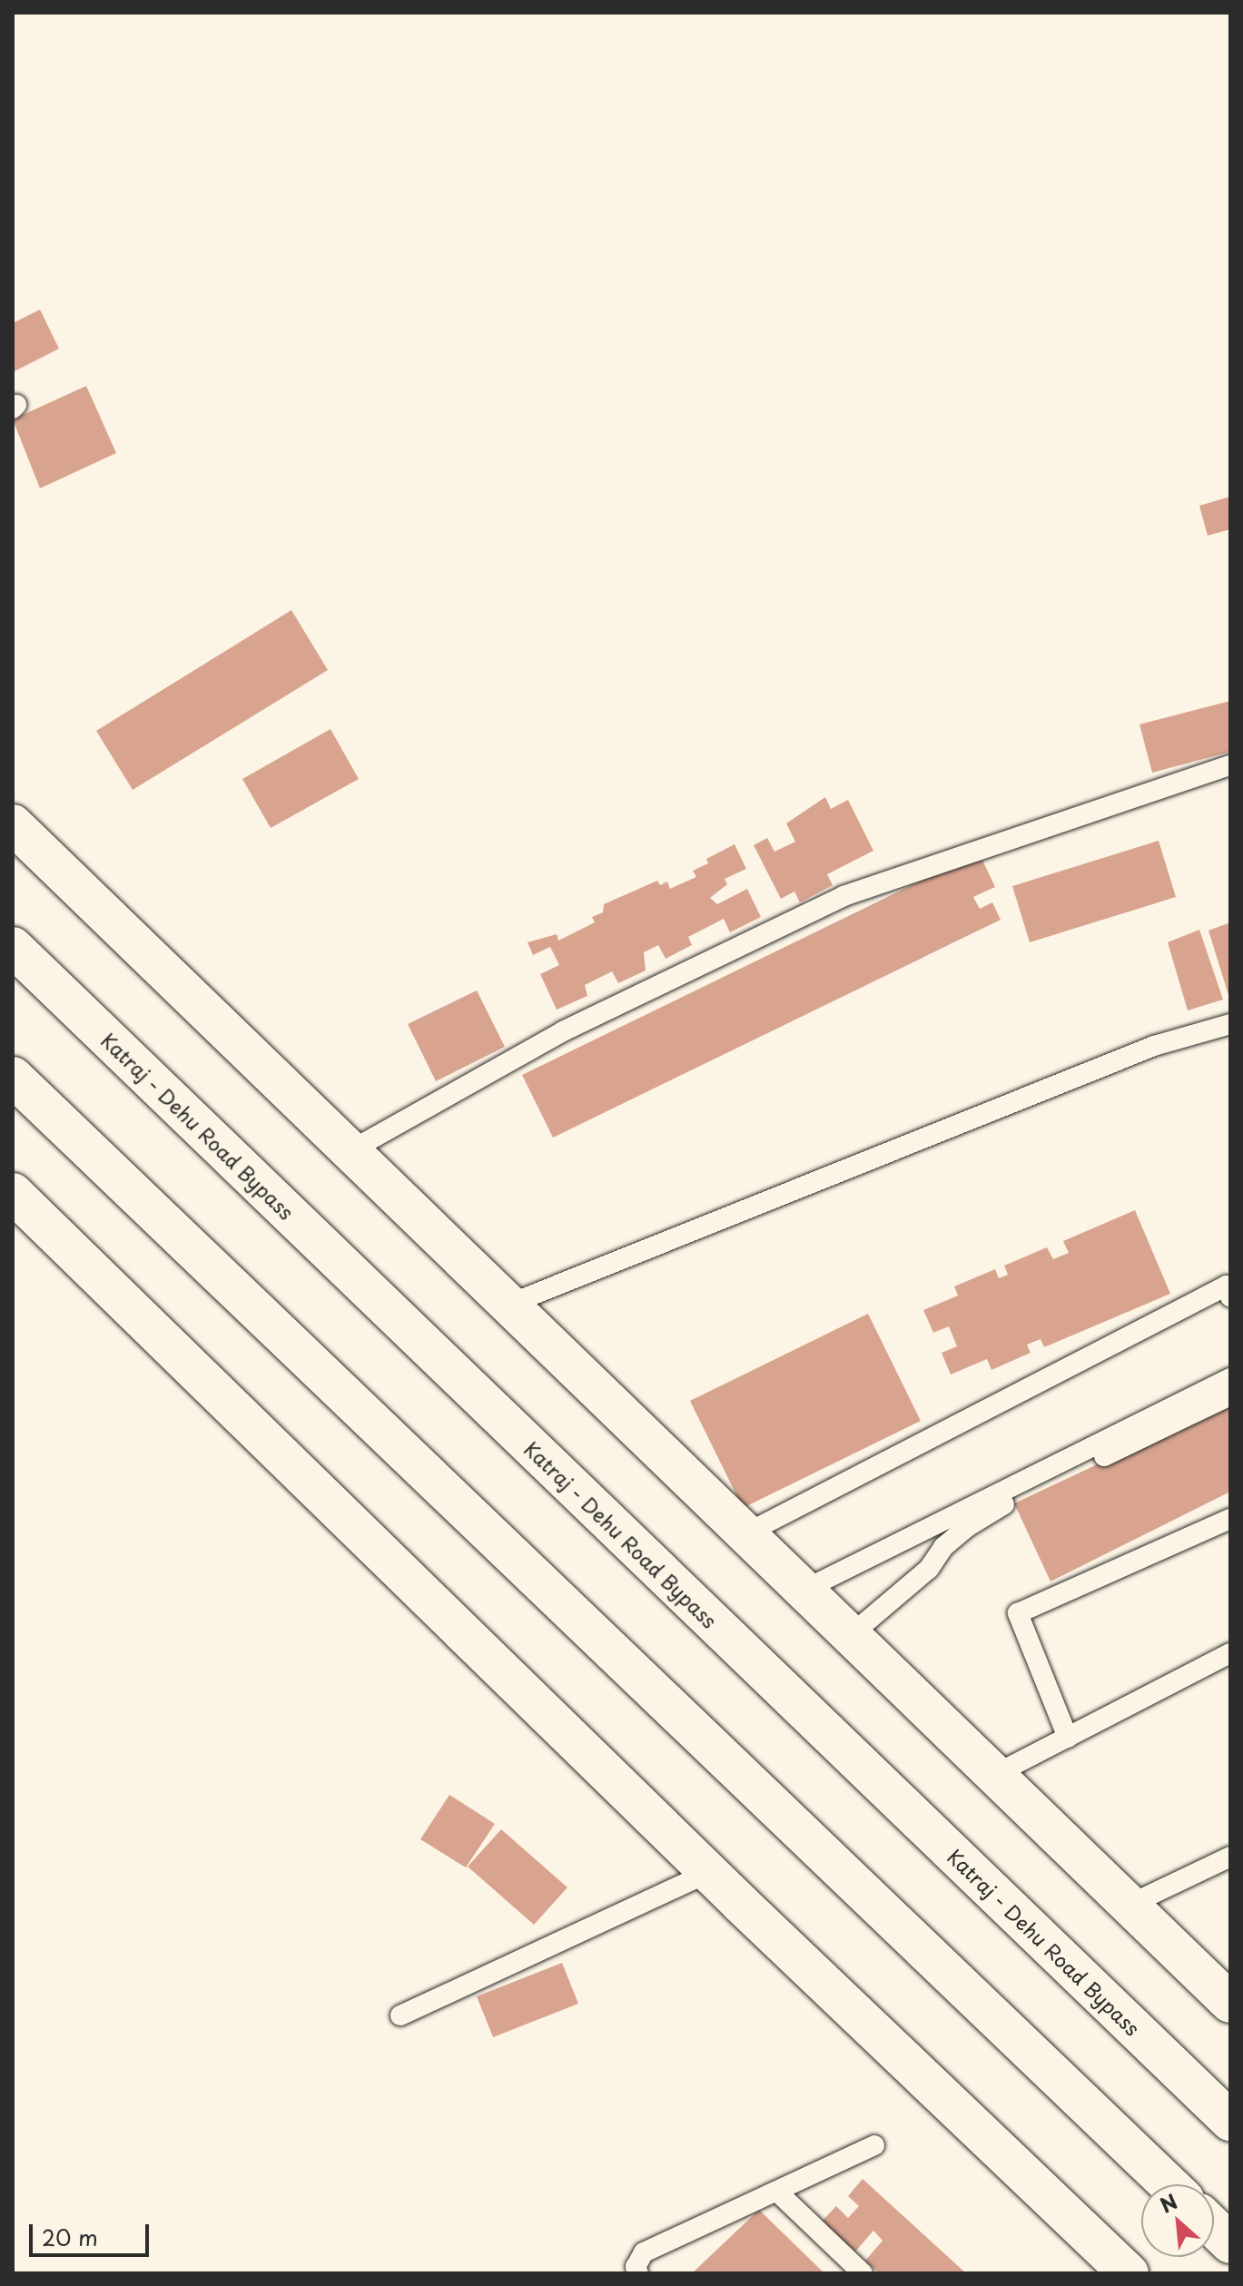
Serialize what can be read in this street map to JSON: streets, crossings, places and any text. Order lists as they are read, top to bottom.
{
  "streets": {
    "main road": ["Katraj - Dehu Road Bypass"]
  },
  "scale_bar": "20 m",
  "north": "top left"
}
